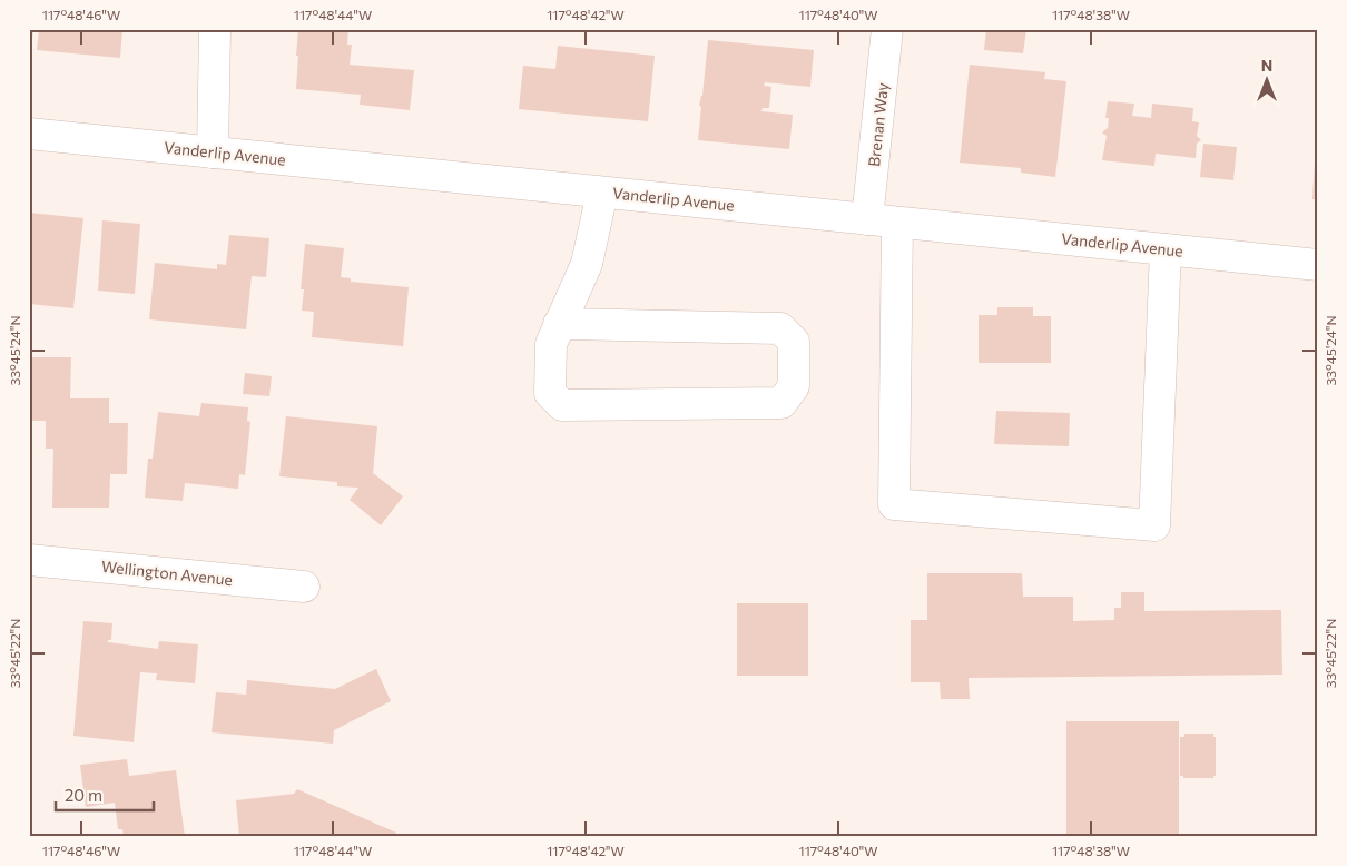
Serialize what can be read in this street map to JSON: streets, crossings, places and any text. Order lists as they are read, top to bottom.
{
  "streets": {
    "street": ["Brenan Way", "Vanderlip Avenue", "Wellington Avenue"]
  },
  "crossings": [
    ["Brenan Way", "Vanderlip Avenue"]
  ],
  "scale_bar": "20 m",
  "north": "top",
  "coordinates": [
    "117°48'46\"W",
    "117°48'44\"W",
    "117°48'42\"W",
    "117°48'40\"W",
    "117°48'38\"W",
    "33°45'24\"N",
    "33°45'22\"N"
  ]
}
